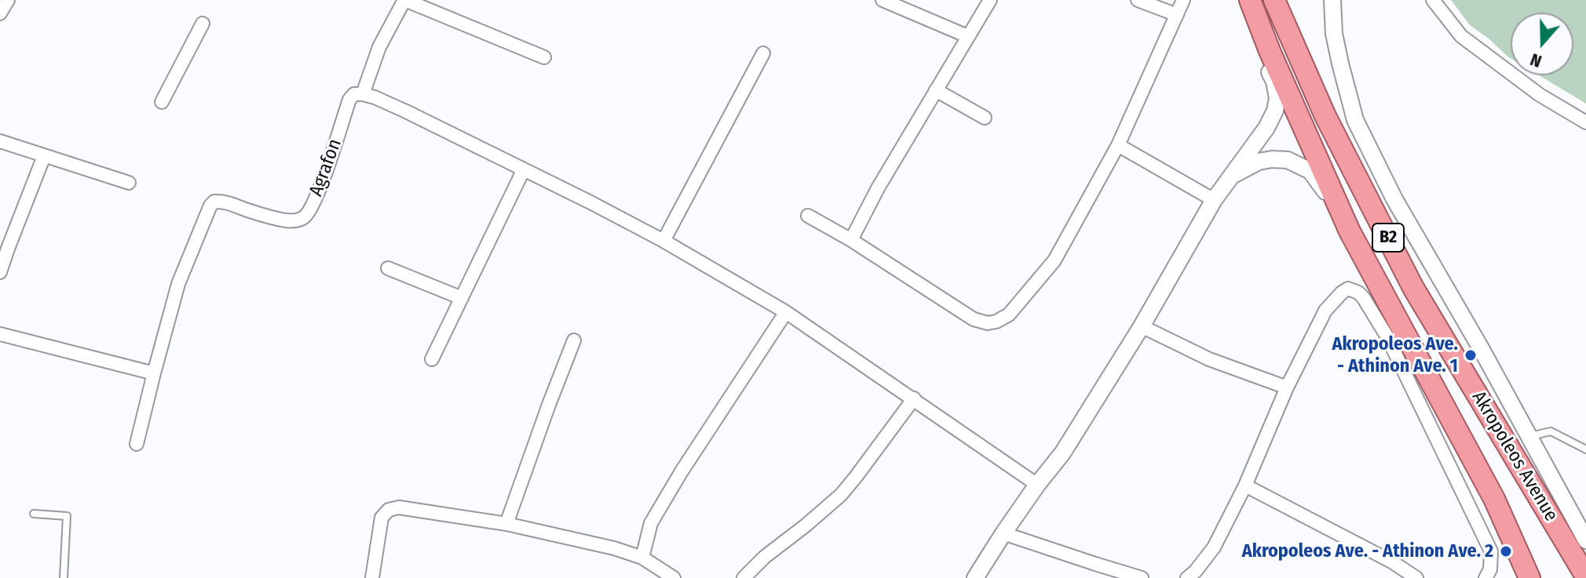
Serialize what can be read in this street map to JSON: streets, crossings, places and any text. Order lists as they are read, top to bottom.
{
  "streets": {
    "highway": ["B2", "Akropoleos Avenue"],
    "street": ["Agrafon"]
  },
  "places": ["Akropoleos Ave. - Athinon Ave. 1", "Akropoleos Ave. - Athinon Ave. 2"],
  "north": "bottom"
}
